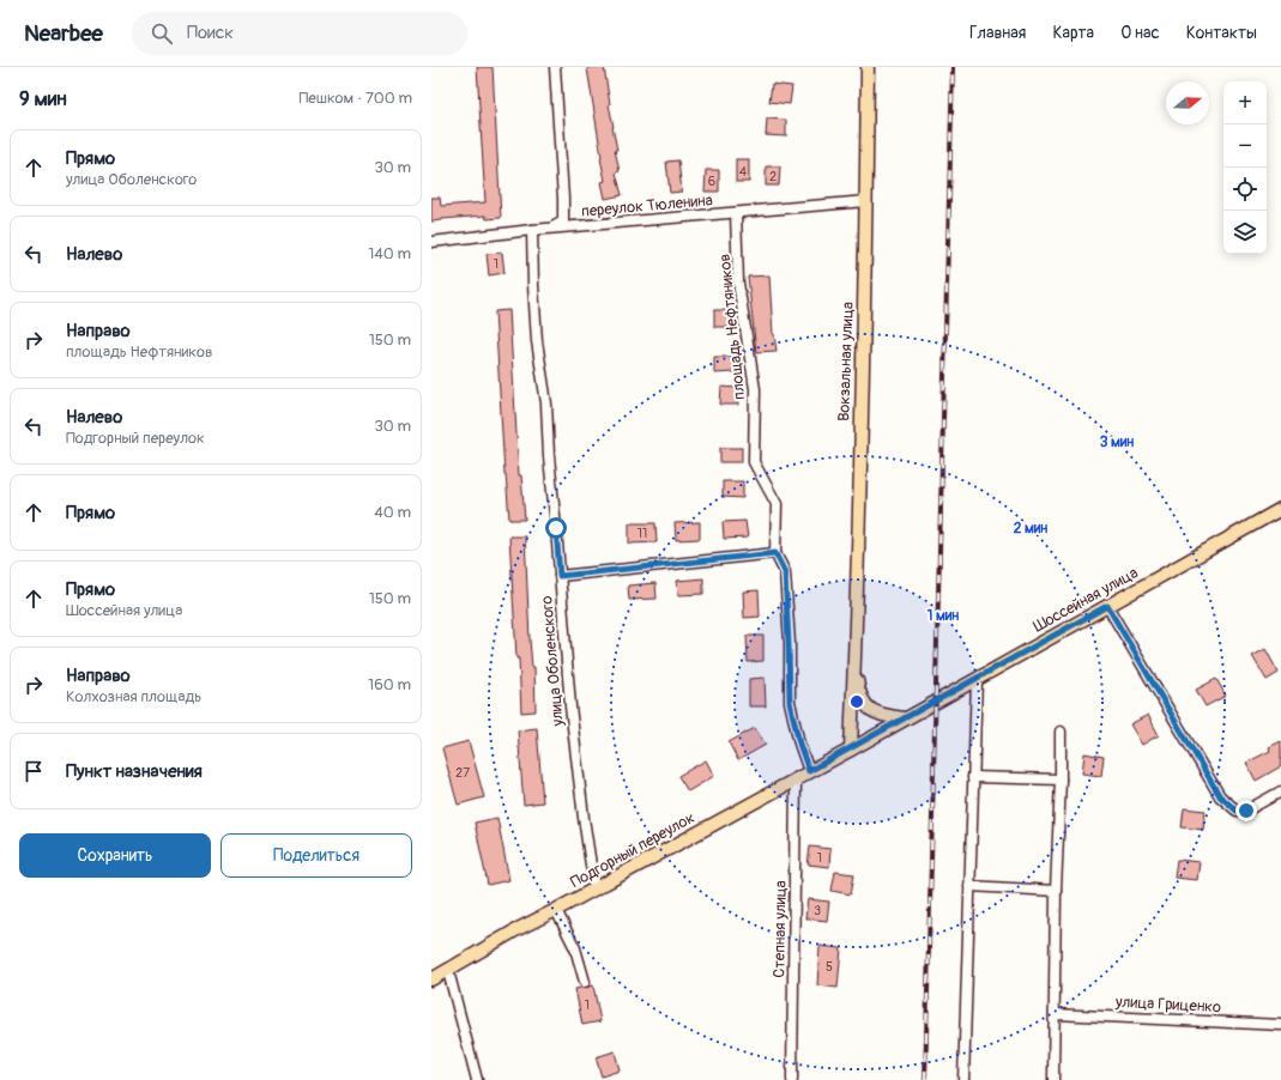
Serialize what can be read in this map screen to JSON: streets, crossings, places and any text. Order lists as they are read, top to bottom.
{
  "streets": {
    "main road": ["Вокзальная улица", "Шоссейная улица", "Подгорный переулок"],
    "street": [
      "переулок Тюленина",
      "площадь Нефтяников",
      "улица Оболенского",
      "Степная улица",
      "улица Гриценко"
    ]
  },
  "crossings": [
    ["переулок Тюленина", "площадь Нефтяников"],
    ["переулок Тюленина", "Вокзальная улица"],
    ["переулок Тюленина", "улица Оболенского"],
    ["площадь Нефтяников", "Подгорный переулок"],
    ["Шоссейная улица", "Подгорный переулок"],
    ["улица Оболенского", "Подгорный переулок"],
    ["Подгорный переулок", "Степная улица"]
  ],
  "house_numbers": [
    "4",
    "2",
    "6",
    "1",
    "11",
    "27",
    "1",
    "3",
    "5",
    "1"
  ],
  "north": "right",
  "page": {
    "header": "Nearbee",
    "search": "Поиск",
    "nav": [
      "Главная",
      "Карта",
      "О нас",
      "Контакты"
    ],
    "heading": ["9 мин", "Пешком · 700 m"],
    "map_buttons": ["+", "−"],
    "list": [
      ["Прямо", "улица Оболенского", "30 m"],
      ["Налево", "140 m"],
      ["Направо", "площадь Нефтяников", "150 m"],
      ["Налево", "Подгорный переулок", "30 m"],
      ["Прямо", "40 m"],
      ["Прямо", "Шоссейная улица", "150 m"],
      ["Направо", "Колхозная площадь", "160 m"],
      "Пункт назначения"
    ],
    "buttons": ["Сохранить", "Поделиться"]
  },
  "rings": ["3 мин", "2 мин", "1 мин"]
}
